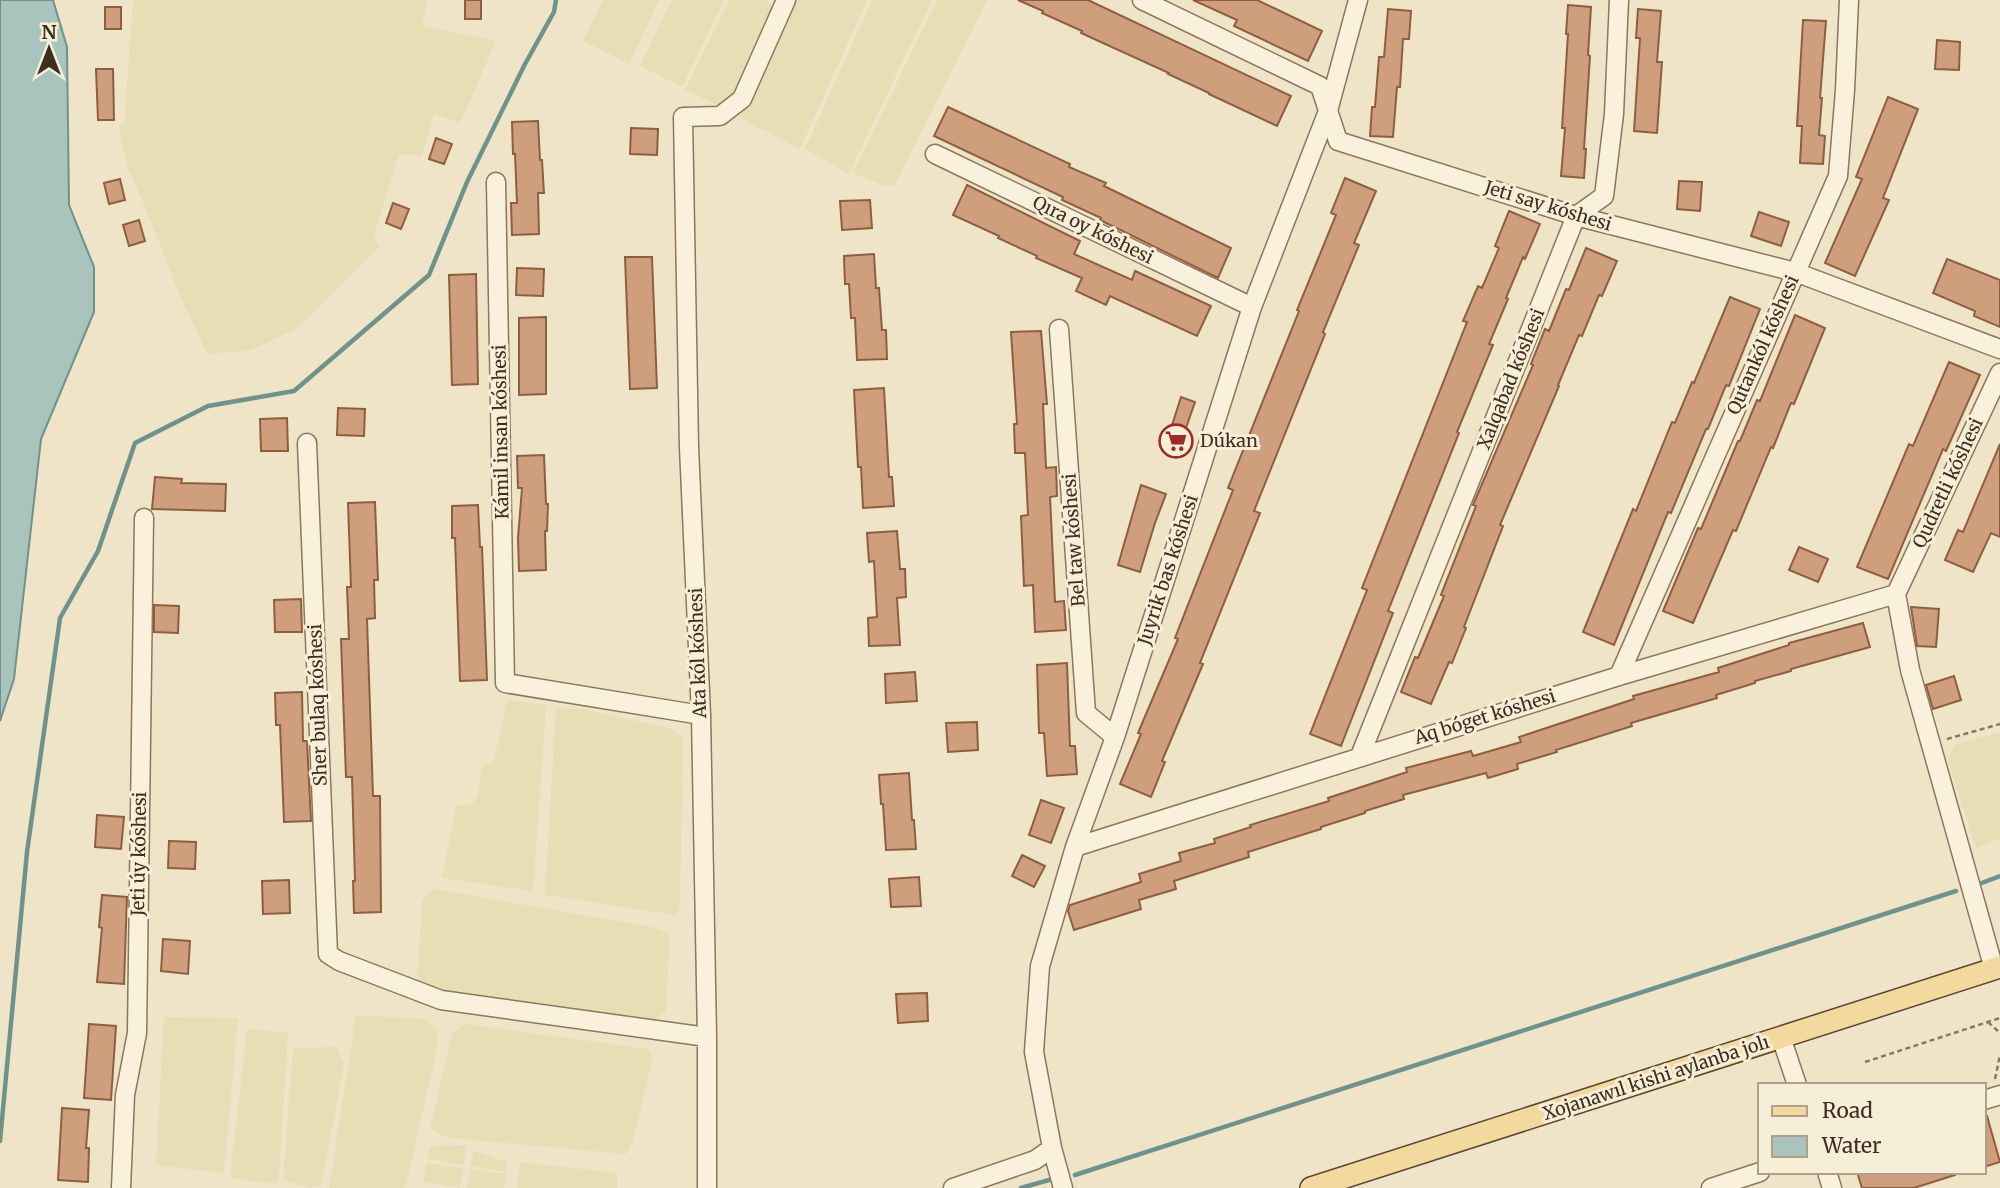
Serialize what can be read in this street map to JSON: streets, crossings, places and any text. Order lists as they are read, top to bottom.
{
  "streets": {
    "main road": ["Xojanawıl kishi aylanba jolı"],
    "street": [
      "Jeti say kóshesi",
      "Qıra oy kóshesi",
      "Qutankól kóshesi",
      "Xalqabad kóshesi",
      "Kámil insan kóshesi",
      "Qudretli kóshesi",
      "Bel taw kóshesi",
      "Juyrik bas kóshesi",
      "Ata kól kóshesi",
      "Sher bulaq kóshesi",
      "Aq bóget kóshesi",
      "Jeti úy kóshesi"
    ]
  },
  "crossings": [
    ["Jeti say kóshesi", "Qutankól kóshesi"],
    ["Jeti say kóshesi", "Xalqabad kóshesi"],
    ["Jeti say kóshesi", "Juyrik bas kóshesi"],
    ["Qıra oy kóshesi", "Juyrik bas kóshesi"],
    ["Qutankól kóshesi", "Aq bóget kóshesi"],
    ["Xalqabad kóshesi", "Aq bóget kóshesi"],
    ["Kámil insan kóshesi", "Ata kól kóshesi"],
    ["Qudretli kóshesi", "Aq bóget kóshesi"],
    ["Bel taw kóshesi", "Juyrik bas kóshesi"],
    ["Juyrik bas kóshesi", "Aq bóget kóshesi"],
    ["Ata kól kóshesi", "Sher bulaq kóshesi"]
  ],
  "places": {
    "supermarket": ["Dúkan"]
  },
  "legend": ["Road", "Water"],
  "north": "top"
}
